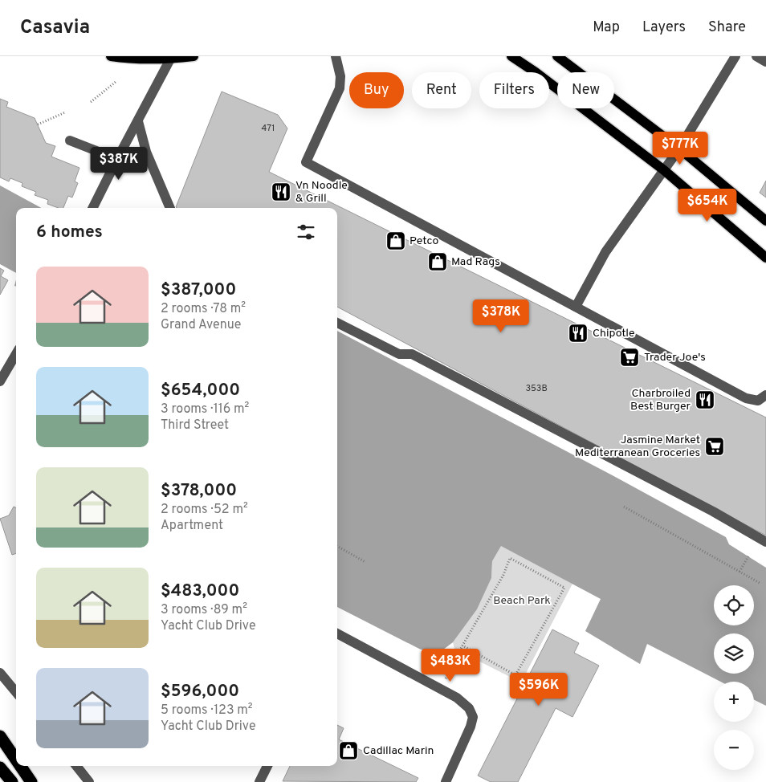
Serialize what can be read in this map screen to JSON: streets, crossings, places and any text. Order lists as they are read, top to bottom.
{
  "parks": ["Beach Park"],
  "places": {
    "restaurant": ["Vn Noodle & Grill", "Chipotle", "Charbroiled Best Burger"],
    "shop": ["Petco", "Mad Rags", "Cadillac Marin"],
    "supermarket": ["Trader Joe's", "Jasmine Market Mediterranean Groceries"]
  },
  "house_numbers": ["471", "353B"],
  "page": {
    "header": "Casavia",
    "nav": ["Map", "Layers", "Share"],
    "chip": [
      "Buy",
      "Rent",
      "Filters",
      "New"
    ],
    "price": [
      "$777K",
      "$387K",
      "$654K",
      "$378K",
      "$483K",
      "$596K"
    ],
    "heading": "6 homes",
    "list": [
      {
        "name": "$387,000",
        "note": "2 rooms · 78 m² · Grand Avenue"
      },
      {
        "name": "$654,000",
        "note": "3 rooms · 116 m² · Third Street"
      },
      {
        "name": "$378,000",
        "note": "2 rooms · 52 m² · Apartment"
      },
      {
        "name": "$483,000",
        "note": "3 rooms · 89 m² · Yacht Club Drive"
      },
      {
        "name": "$596,000",
        "note": "5 rooms · 123 m² · Yacht Club Drive"
      }
    ],
    "map_buttons": ["+", "−"]
  }
}
